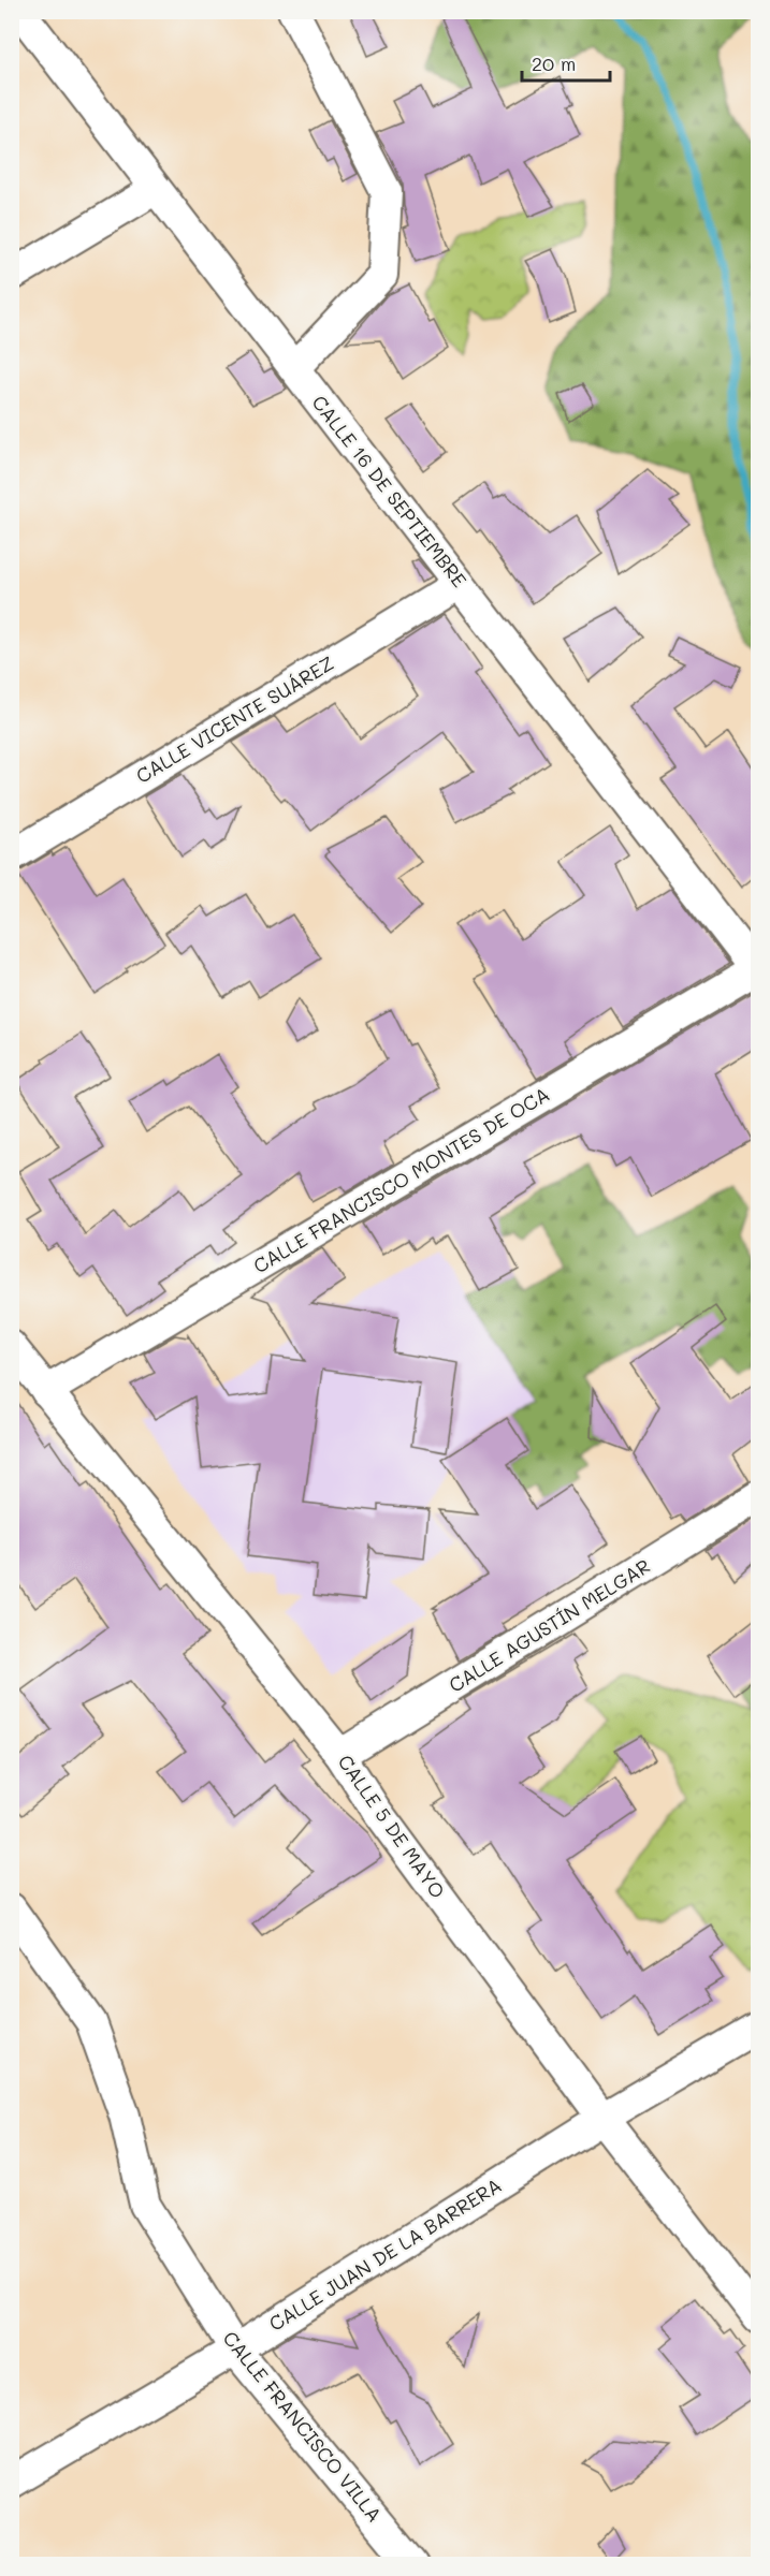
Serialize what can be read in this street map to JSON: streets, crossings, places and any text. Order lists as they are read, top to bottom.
{
  "streets": {
    "street": [
      "CALLE 16 DE SEPTIEMBRE",
      "CALLE VICENTE SUÁREZ",
      "CALLE FRANCISCO MONTES DE OCA",
      "CALLE AGUSTÍN MELGAR",
      "CALLE 5 DE MAYO",
      "CALLE JUAN DE LA BARRERA",
      "CALLE FRANCISCO VILLA"
    ]
  },
  "crossings": [
    ["CALLE 16 DE SEPTIEMBRE", "CALLE VICENTE SUÁREZ"],
    ["CALLE 16 DE SEPTIEMBRE", "CALLE FRANCISCO MONTES DE OCA"],
    ["CALLE FRANCISCO MONTES DE OCA", "CALLE 5 DE MAYO"],
    ["CALLE AGUSTÍN MELGAR", "CALLE 5 DE MAYO"],
    ["CALLE 5 DE MAYO", "CALLE JUAN DE LA BARRERA"],
    ["CALLE JUAN DE LA BARRERA", "CALLE FRANCISCO VILLA"]
  ],
  "scale_bar": "20 m"
}
